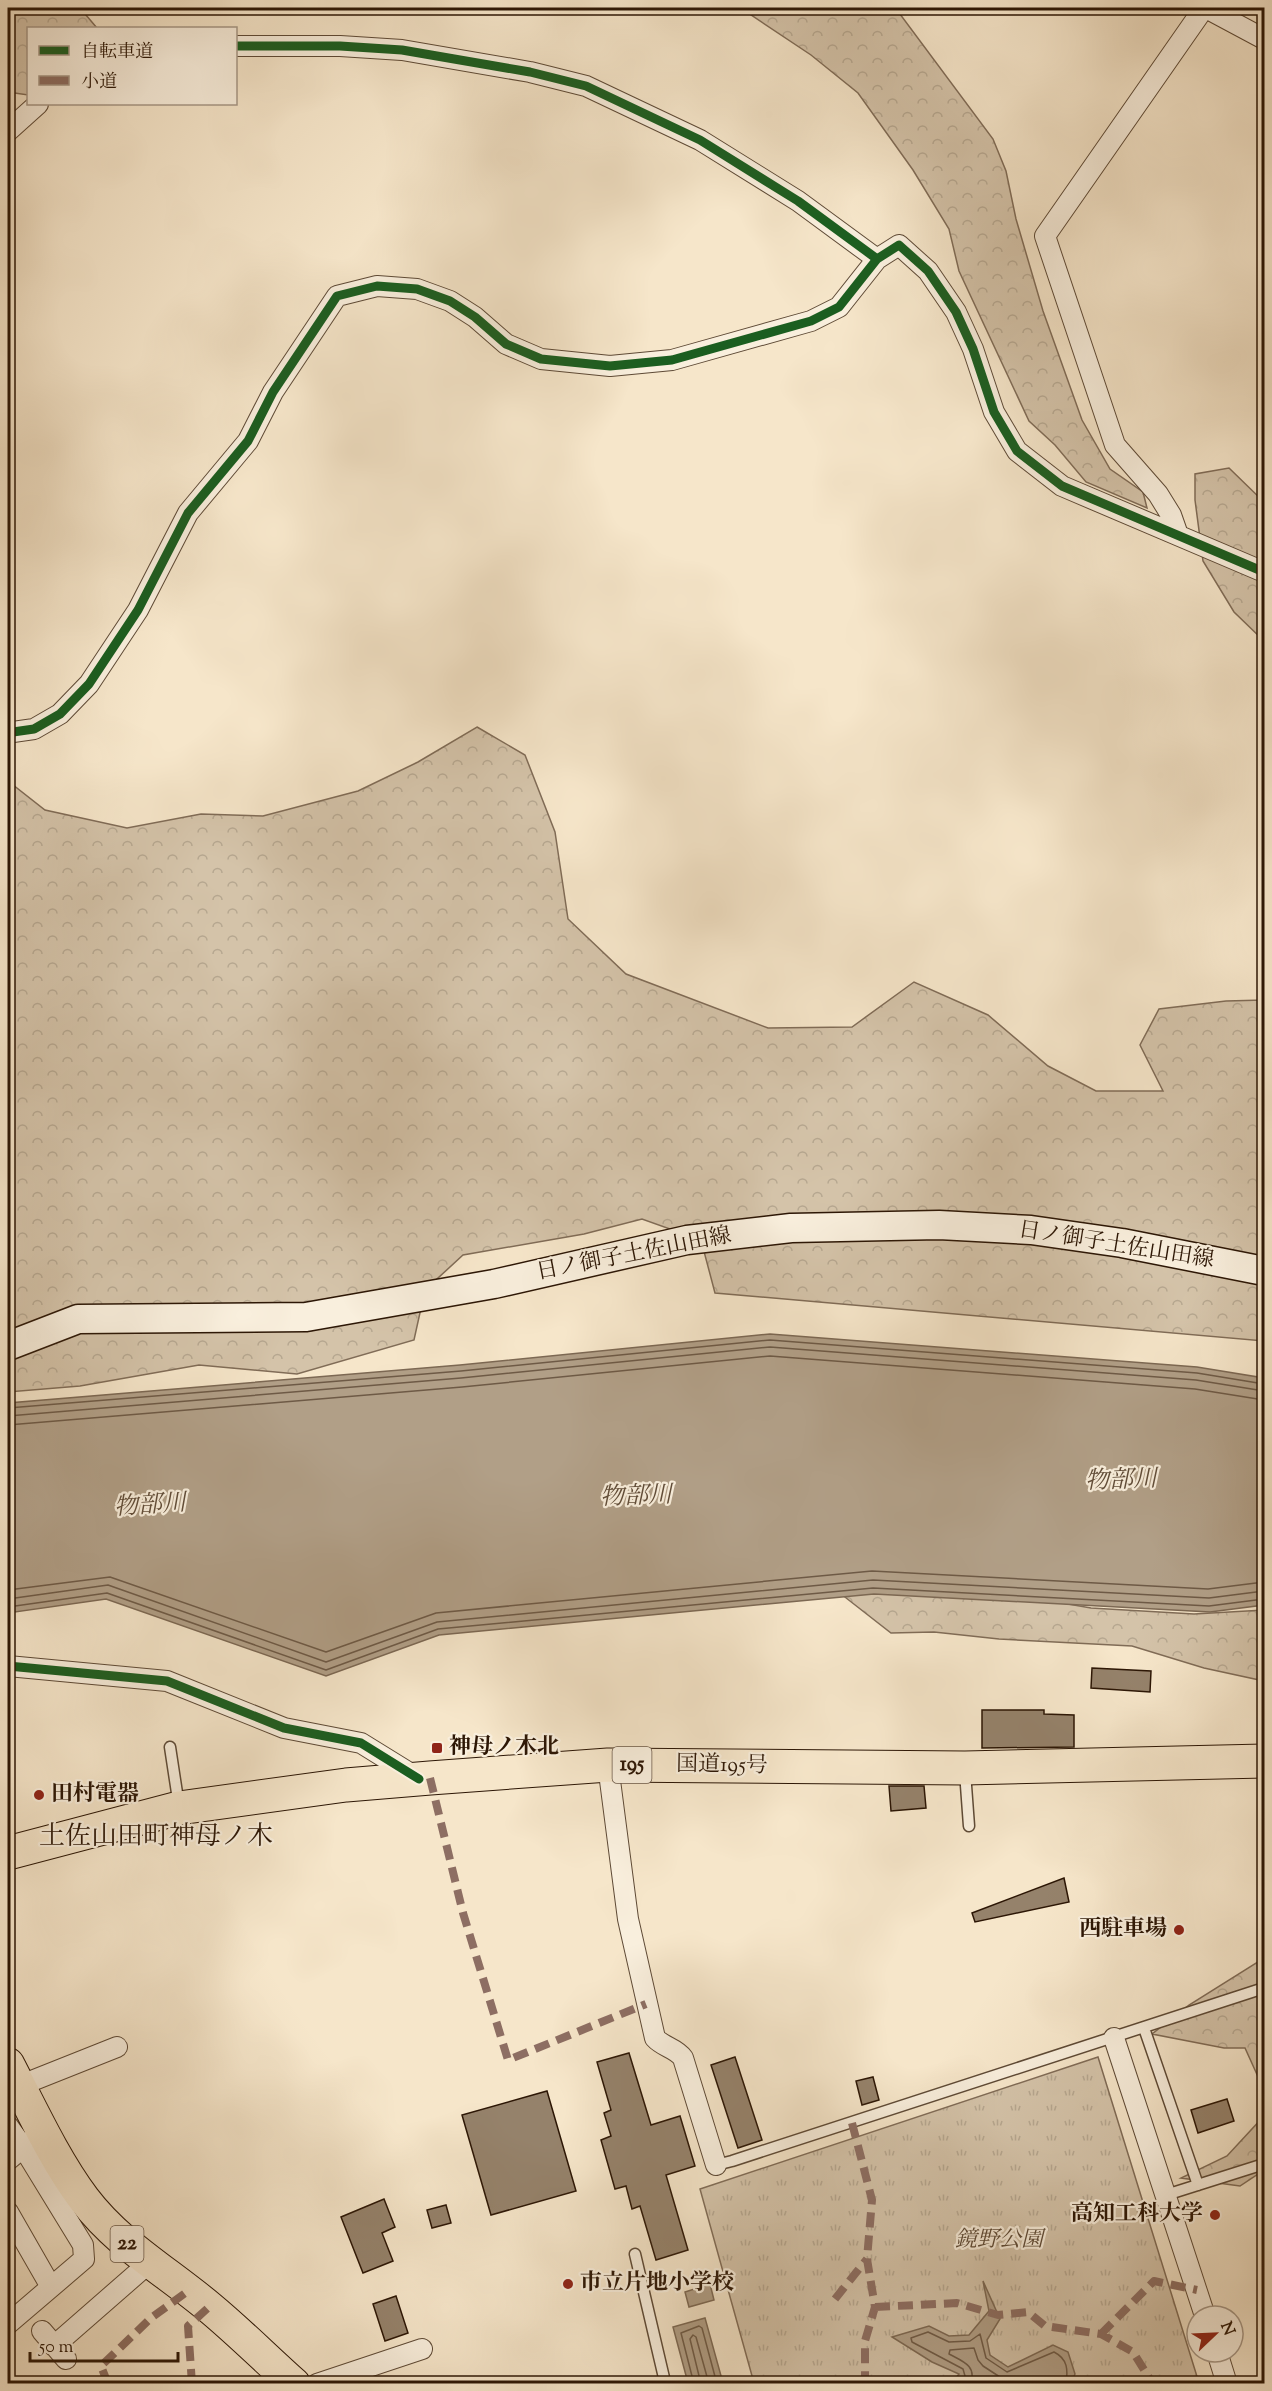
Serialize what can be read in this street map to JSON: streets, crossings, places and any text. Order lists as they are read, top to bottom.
{
  "streets": {
    "highway": ["195", "国道195号"],
    "main road": ["日ノ御子土佐山田線", "22"]
  },
  "districts": ["土佐山田町神母ノ木"],
  "water": ["物部川"],
  "parks": ["鏡野公園"],
  "places": {
    "transit": ["神母ノ木北"],
    "other": [
      "田村電器",
      "西駐車場",
      "高知工科大学",
      "市立片地小学校"
    ]
  },
  "legend": ["自転車道", "小道"],
  "scale_bar": "50 m",
  "north": "top right"
}
